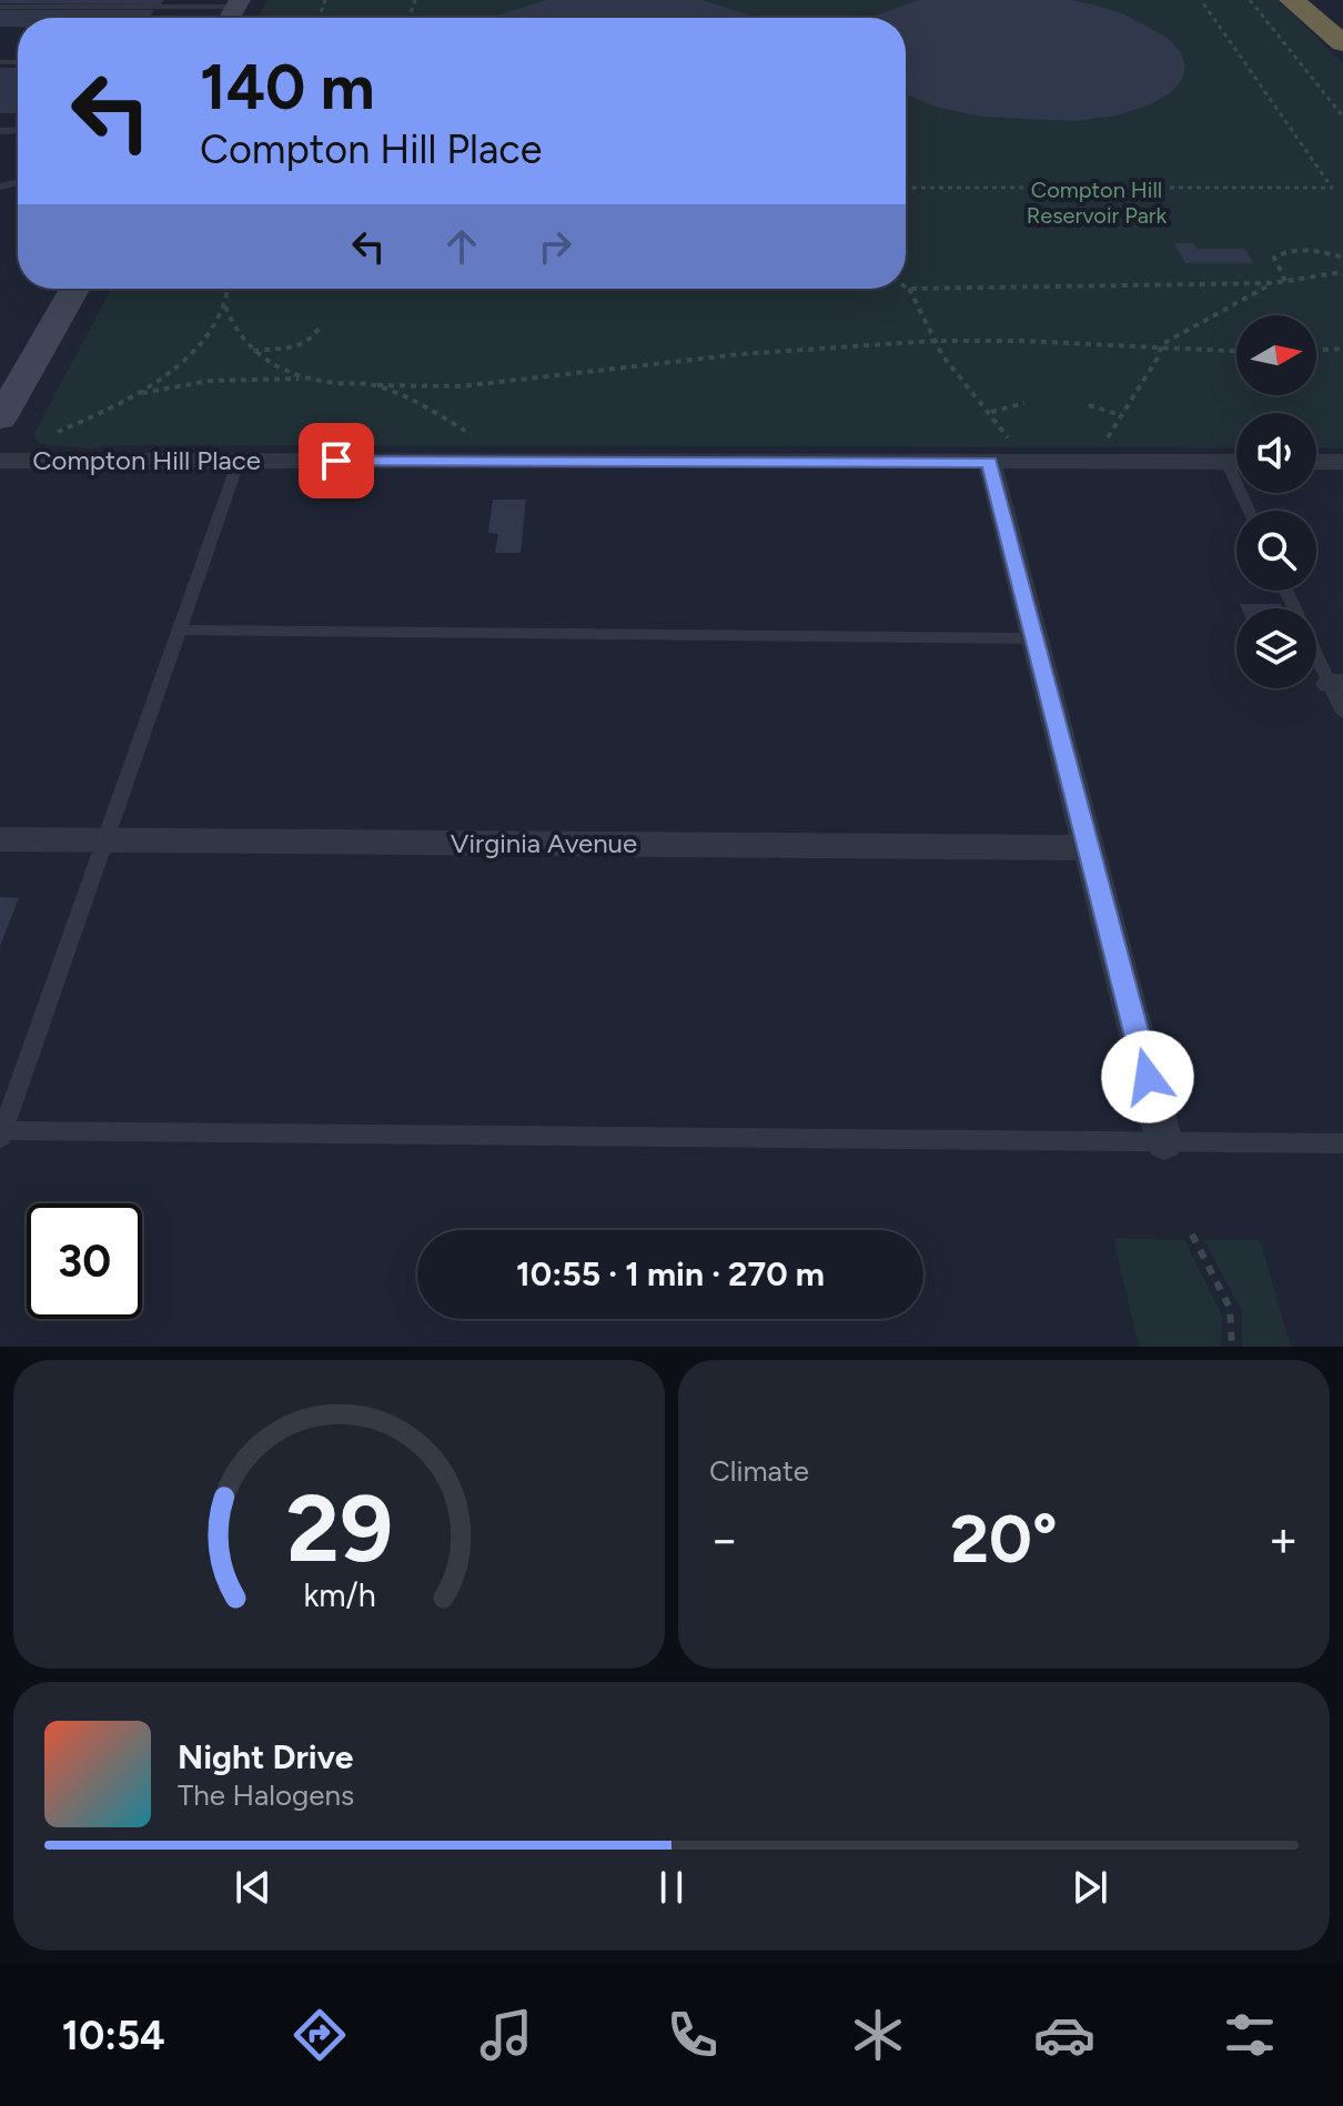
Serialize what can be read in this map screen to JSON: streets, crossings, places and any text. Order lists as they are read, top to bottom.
{
  "streets": {
    "street": ["Compton Hill Place", "Virginia Avenue"]
  },
  "parks": ["Compton Hill Reservoir Park"],
  "north": "right",
  "page": {
    "turn": ["140 m", "Compton Hill Place"],
    "limit": "30",
    "trip": "10:55 · 1 min · 270 m",
    "tile": "Climate",
    "heat": ["−", "20°", "+"],
    "song": ["Night Drive", "The Halogens"],
    "tabs": "10:54",
    "gauge": ["29", "km/h"]
  }
}
